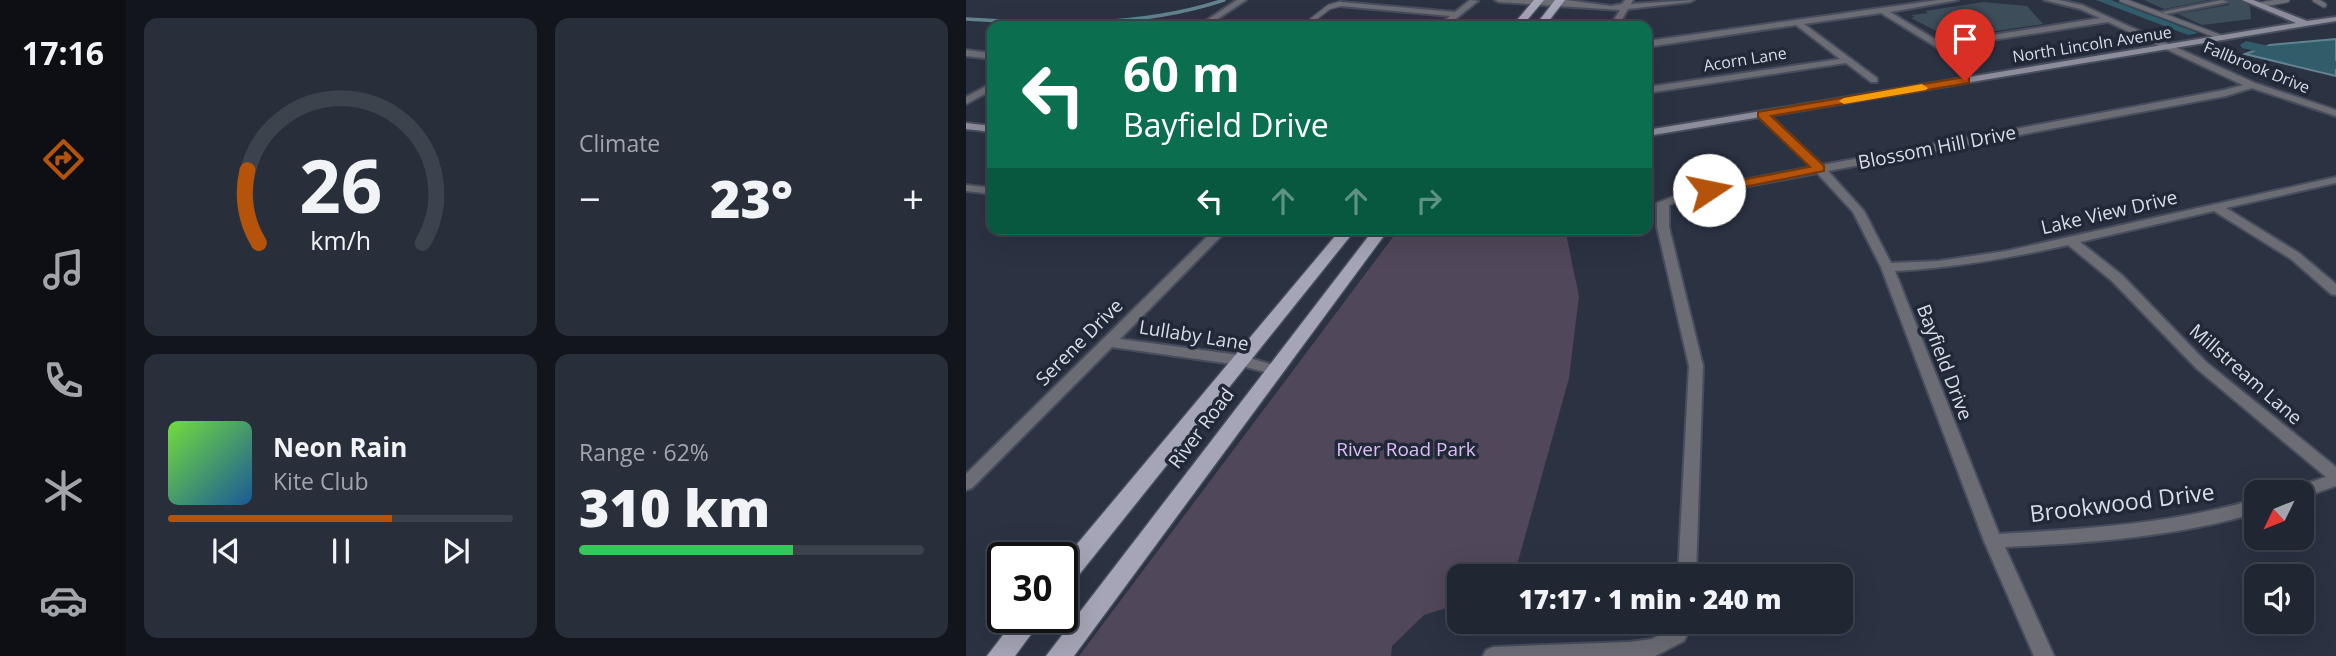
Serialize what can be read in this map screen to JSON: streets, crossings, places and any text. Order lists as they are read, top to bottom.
{
  "streets": {
    "main road": ["North Lincoln Avenue", "River Road"],
    "street": [
      "Acorn Lane",
      "Fallbrook Drive",
      "Blossom Hill Drive",
      "Lake View Drive",
      "Lullaby Lane",
      "Serene Drive",
      "Bayfield Drive",
      "Millstream Lane",
      "Brookwood Drive"
    ]
  },
  "crossings": [
    ["North Lincoln Avenue", "Fallbrook Drive"],
    ["North Lincoln Avenue", "Bayfield Drive"],
    ["Fallbrook Drive", "Blossom Hill Drive"],
    ["Blossom Hill Drive", "Bayfield Drive"],
    ["Lake View Drive", "Bayfield Drive"],
    ["Lake View Drive", "Millstream Lane"],
    ["Lullaby Lane", "Serene Drive"],
    ["Lullaby Lane", "River Road"],
    ["Bayfield Drive", "Brookwood Drive"]
  ],
  "parks": ["River Road Park"],
  "north": "bottom left",
  "page": {
    "tabs": "17:16",
    "tile": [
      "Climate",
      ["Range · 62%", "310 km"]
    ],
    "turn": ["60 m", "Bayfield Drive"],
    "heat": ["−", "23°", "+"],
    "song": ["Neon Rain", "Kite Club"],
    "limit": "30",
    "trip": "17:17 · 1 min · 240 m",
    "gauge": ["26", "km/h"]
  }
}
